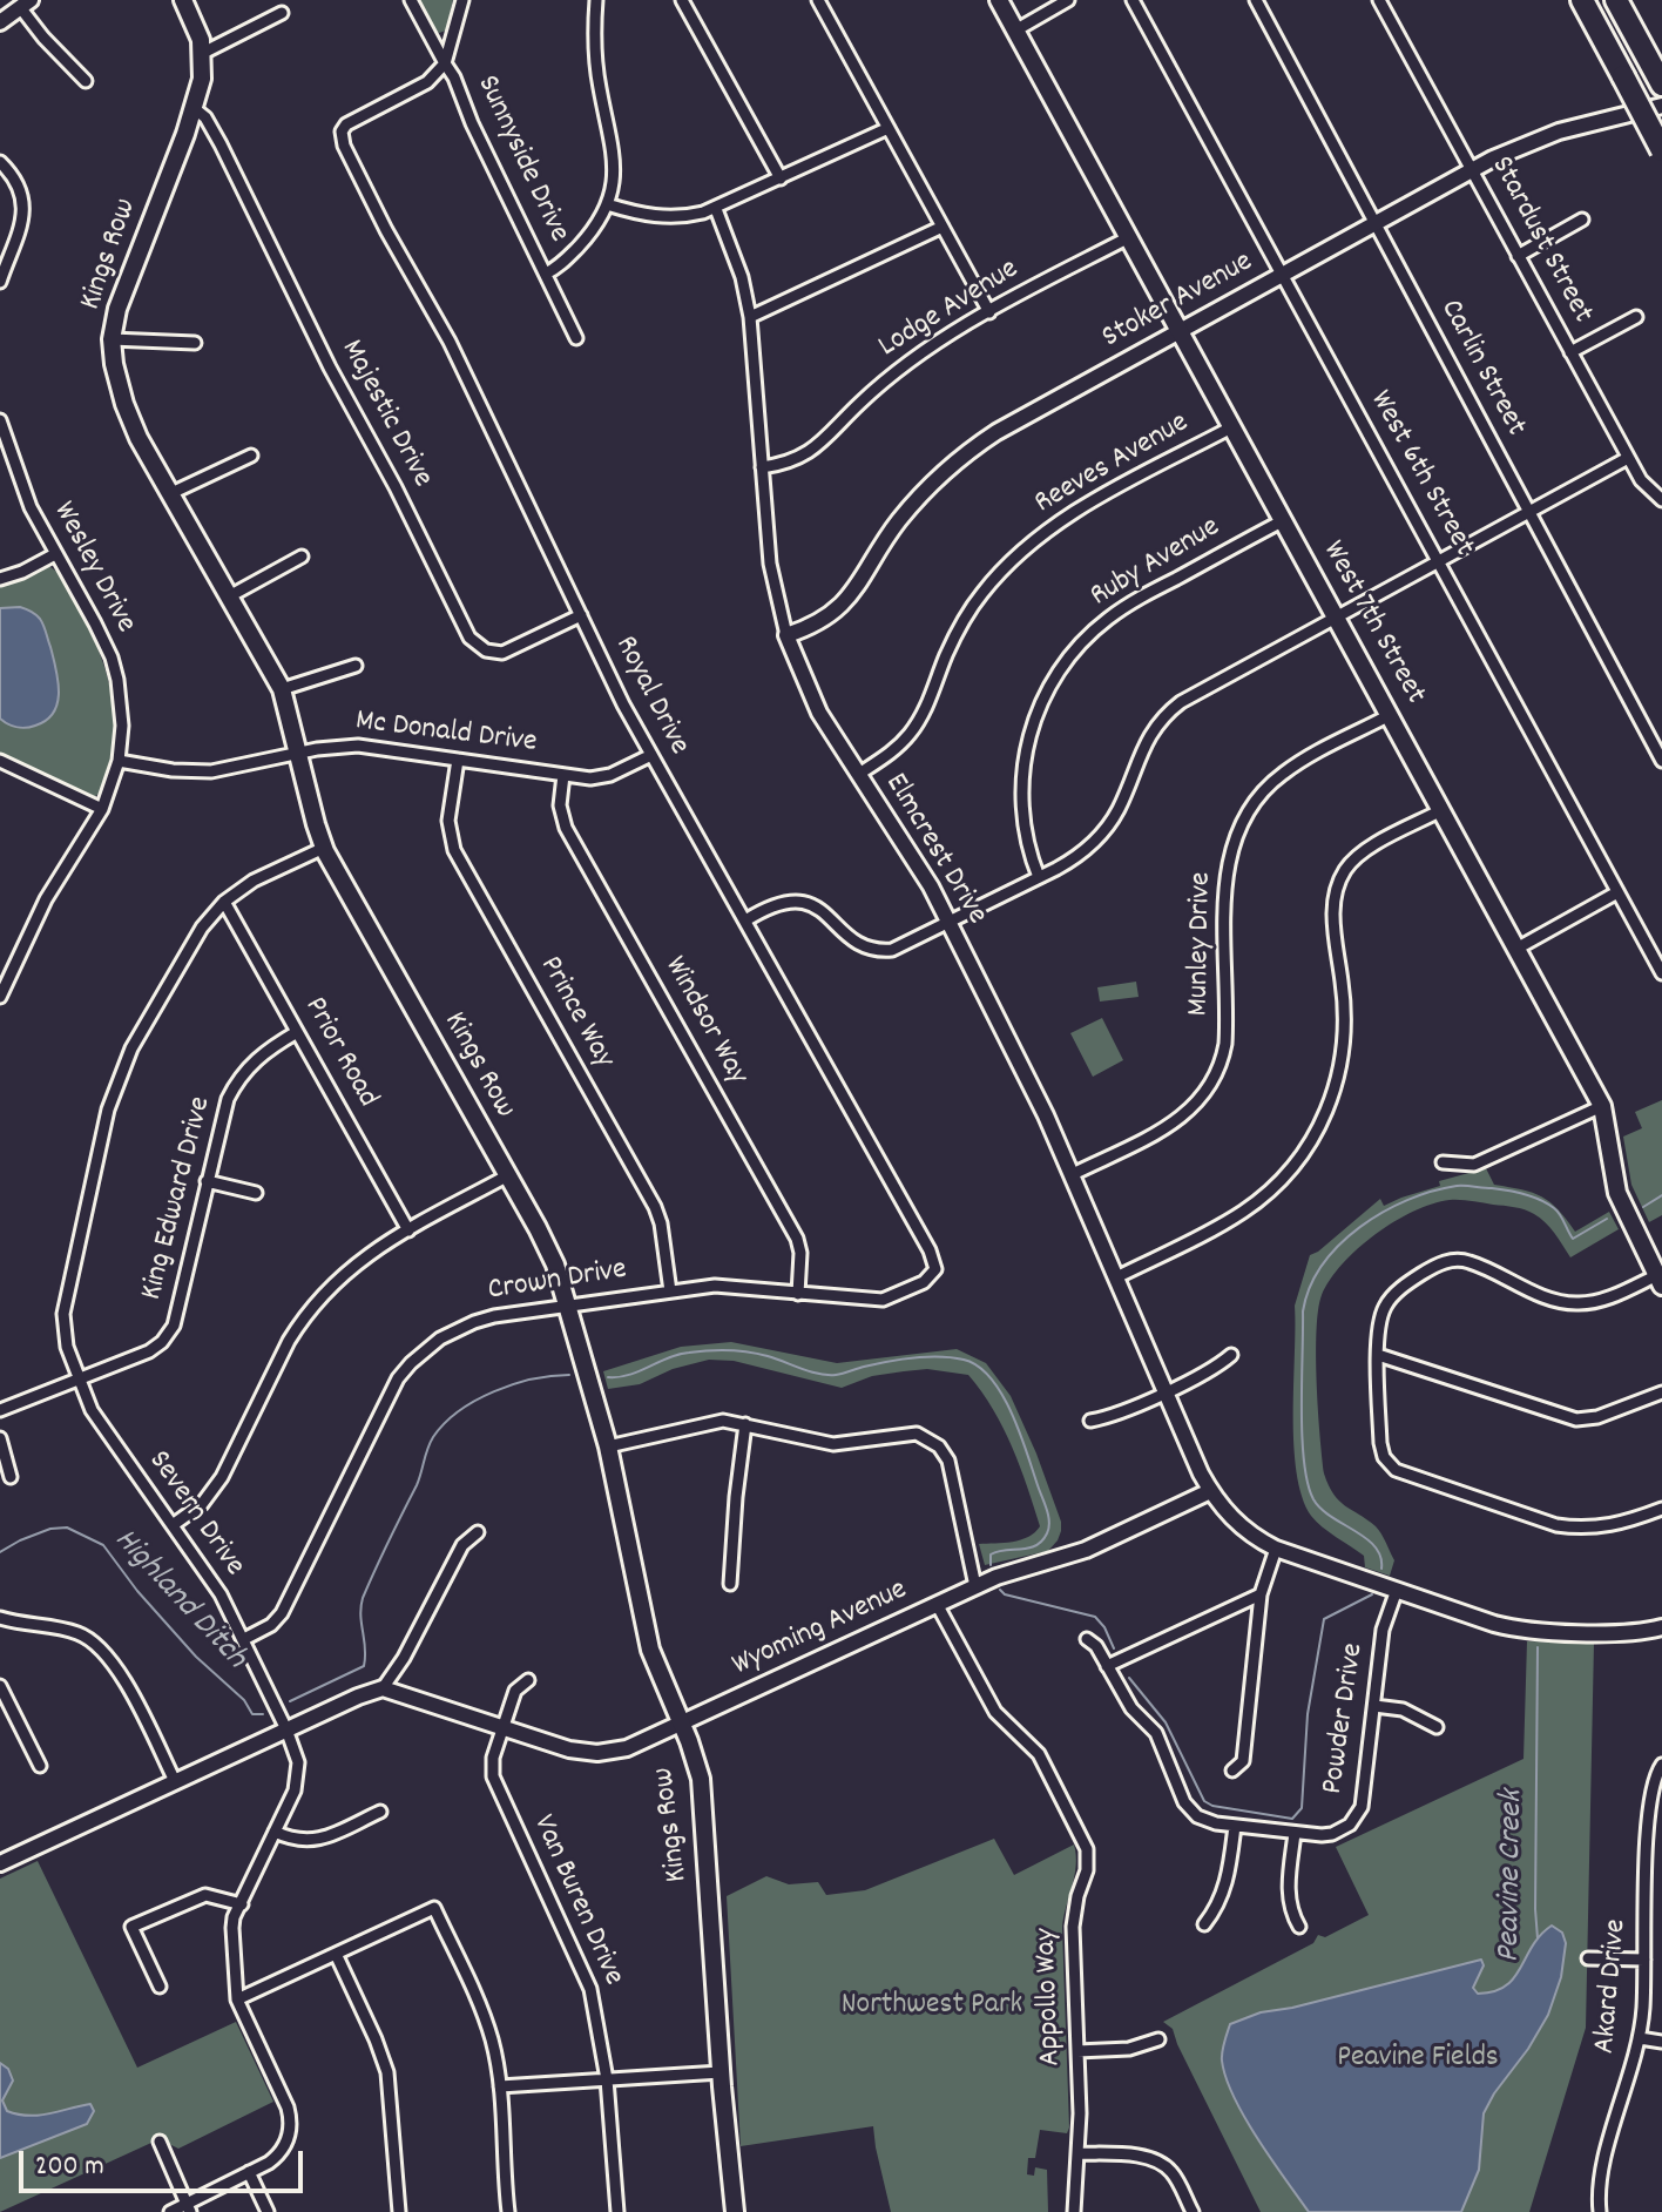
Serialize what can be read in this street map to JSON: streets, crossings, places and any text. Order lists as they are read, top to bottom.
{
  "streets": {
    "main road": ["Kings Row", "West 7th Street"],
    "street": [
      "Sunnyside Drive",
      "Stardust Street",
      "Stoker Avenue",
      "Lodge Avenue",
      "Carlin Street",
      "Majestic Drive",
      "Reeves Avenue",
      "West 6th Street",
      "Ruby Avenue",
      "Wesley Drive",
      "Royal Drive",
      "Mc Donald Drive",
      "Elmcrest Drive",
      "Munley Drive",
      "Prince Way",
      "Windsor Way",
      "Prior Road",
      "King Edward Drive",
      "Crown Drive",
      "Severn Drive",
      "Wyoming Avenue",
      "Powder Drive",
      "Van Buren Drive",
      "Akard Drive",
      "Appollo Way"
    ]
  },
  "crossings": [
    ["Sunnyside Drive", "Royal Drive"],
    ["Stardust Street", "Stoker Avenue"],
    ["Kings Row", "Majestic Drive"],
    ["Kings Row", "Mc Donald Drive"],
    ["Kings Row", "Crown Drive"],
    ["Kings Row", "Severn Drive"],
    ["Kings Row", "Wyoming Avenue"],
    ["Stoker Avenue", "Carlin Street"],
    ["Stoker Avenue", "West 6th Street"],
    ["Stoker Avenue", "West 7th Street"],
    ["Stoker Avenue", "Elmcrest Drive"],
    ["Lodge Avenue", "West 7th Street"],
    ["Lodge Avenue", "Elmcrest Drive"],
    ["Majestic Drive", "Royal Drive"],
    ["Reeves Avenue", "West 7th Street"],
    ["Reeves Avenue", "Elmcrest Drive"],
    ["Ruby Avenue", "West 7th Street"],
    ["Wesley Drive", "Mc Donald Drive"],
    ["West 7th Street", "Munley Drive"],
    ["Royal Drive", "Mc Donald Drive"],
    ["Royal Drive", "Crown Drive"],
    ["Mc Donald Drive", "Prince Way"],
    ["Mc Donald Drive", "Windsor Way"],
    ["Elmcrest Drive", "Munley Drive"],
    ["Elmcrest Drive", "Wyoming Avenue"],
    ["Prince Way", "Crown Drive"],
    ["Windsor Way", "Crown Drive"],
    ["Prior Road", "King Edward Drive"],
    ["Prior Road", "Severn Drive"],
    ["King Edward Drive", "Severn Drive"],
    ["Crown Drive", "Severn Drive"],
    ["Wyoming Avenue", "Van Buren Drive"],
    ["Wyoming Avenue", "Appollo Way"]
  ],
  "water": ["Highland Ditch", "Peavine Creek"],
  "parks": ["Northwest Park", "Peavine Fields"],
  "scale_bar": "200 m"
}
